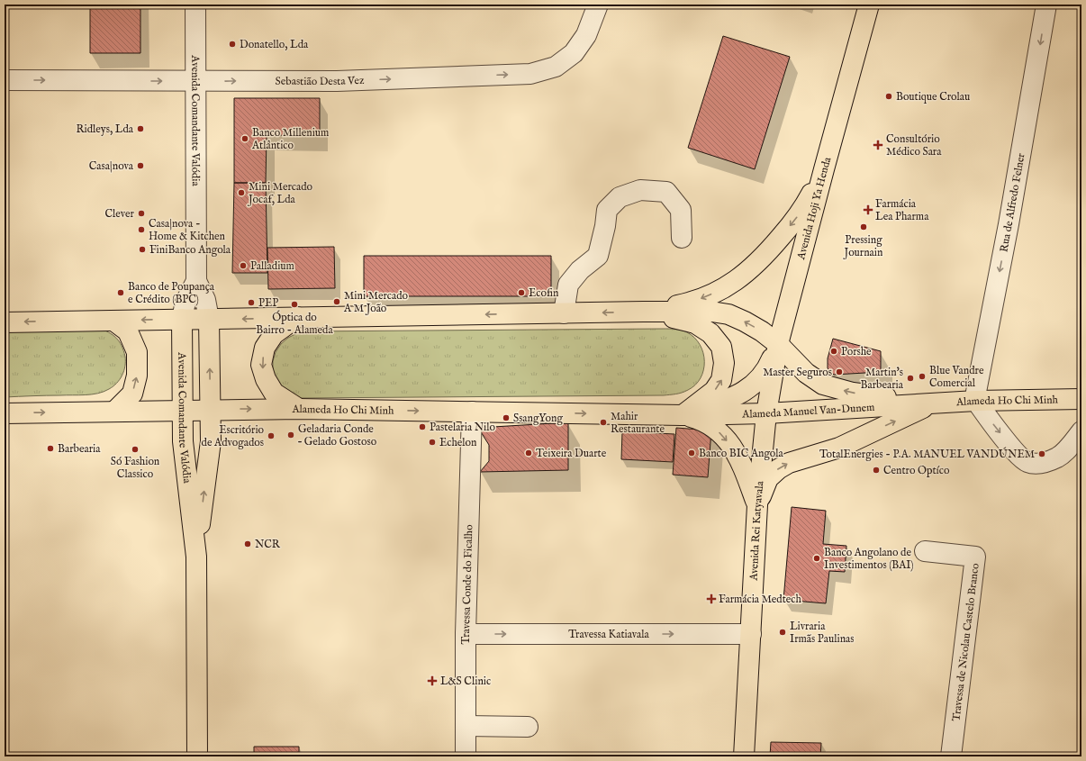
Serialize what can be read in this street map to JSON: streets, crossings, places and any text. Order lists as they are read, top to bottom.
{
  "streets": {
    "main road": [
      "Avenida Comandante Valódia",
      "Avenida Hoji Ya Henda",
      "Alameda Ho Chi Minh",
      "Alameda Manuel Van-Dunem",
      "Avenida Rei Katyavala"
    ],
    "street": [
      "Sebastião Desta Vez",
      "Rua de Alfredo Felner",
      "Travessa Conde do Ficalho",
      "Travessa Katiavala",
      "Travessa de Nicolau Castelo Branco"
    ]
  },
  "crossings": [
    ["Sebastião Desta Vez", "Avenida Comandante Valódia"],
    ["Avenida Comandante Valódia", "Alameda Ho Chi Minh"],
    ["Rua de Alfredo Felner", "Alameda Ho Chi Minh"],
    ["Avenida Hoji Ya Henda", "Alameda Manuel Van-Dunem"],
    ["Avenida Hoji Ya Henda", "Avenida Rei Katyavala"],
    ["Alameda Ho Chi Minh", "Alameda Manuel Van-Dunem"],
    ["Alameda Ho Chi Minh", "Travessa Conde do Ficalho"],
    ["Alameda Manuel Van-Dunem", "Avenida Rei Katyavala"],
    ["Avenida Rei Katyavala", "Travessa Katiavala"],
    ["Travessa Conde do Ficalho", "Travessa Katiavala"]
  ],
  "one_way": ["Sebastião Desta Vez", "Rua de Alfredo Felner", "Travessa Katiavala"],
  "places": {
    "other": [
      "Donatello, Lda",
      "Boutique Crolau",
      "Ridleys, Lda",
      "Banco Millenium Atlântico",
      "Casa|nova",
      "Mini Mercado Jocaf, Lda",
      "Clever",
      "Pressing Journain",
      "Casa|nova - Home & Kitchen",
      "FiniBanco Angola",
      "Palladium",
      "Banco de Poupança e Crédito (BPC)",
      "Ecofin",
      "Mini Mercado A M João",
      "PEP",
      "Óptica do Bairro - Alameda",
      "Porshe",
      "Master Seguros",
      "Blue Vandre Comercial",
      "Martin's Barbearia",
      "SsangYong",
      "Mahir Restaurante",
      "Pastelaria Nilo",
      "Geladaria Conde – Gelado Gostoso",
      "Escritório de Advogados",
      "Echelon",
      "Barbearia",
      "Só Fashion Classico",
      "Teixeira Duarte",
      "Banco BIC Angola",
      "TotalEnergies - P.A. MANUEL VANDÚNEM",
      "Centro Optíco",
      "NCR",
      "Banco Angolano de Investimentos (BAI)",
      "Livraria Irmãs Paulinas"
    ],
    "health": [
      "Consultório Médico Sara",
      "Farmácia Lea Pharma",
      "Farmácia Medtech",
      "L&S Clinic"
    ]
  }
}
